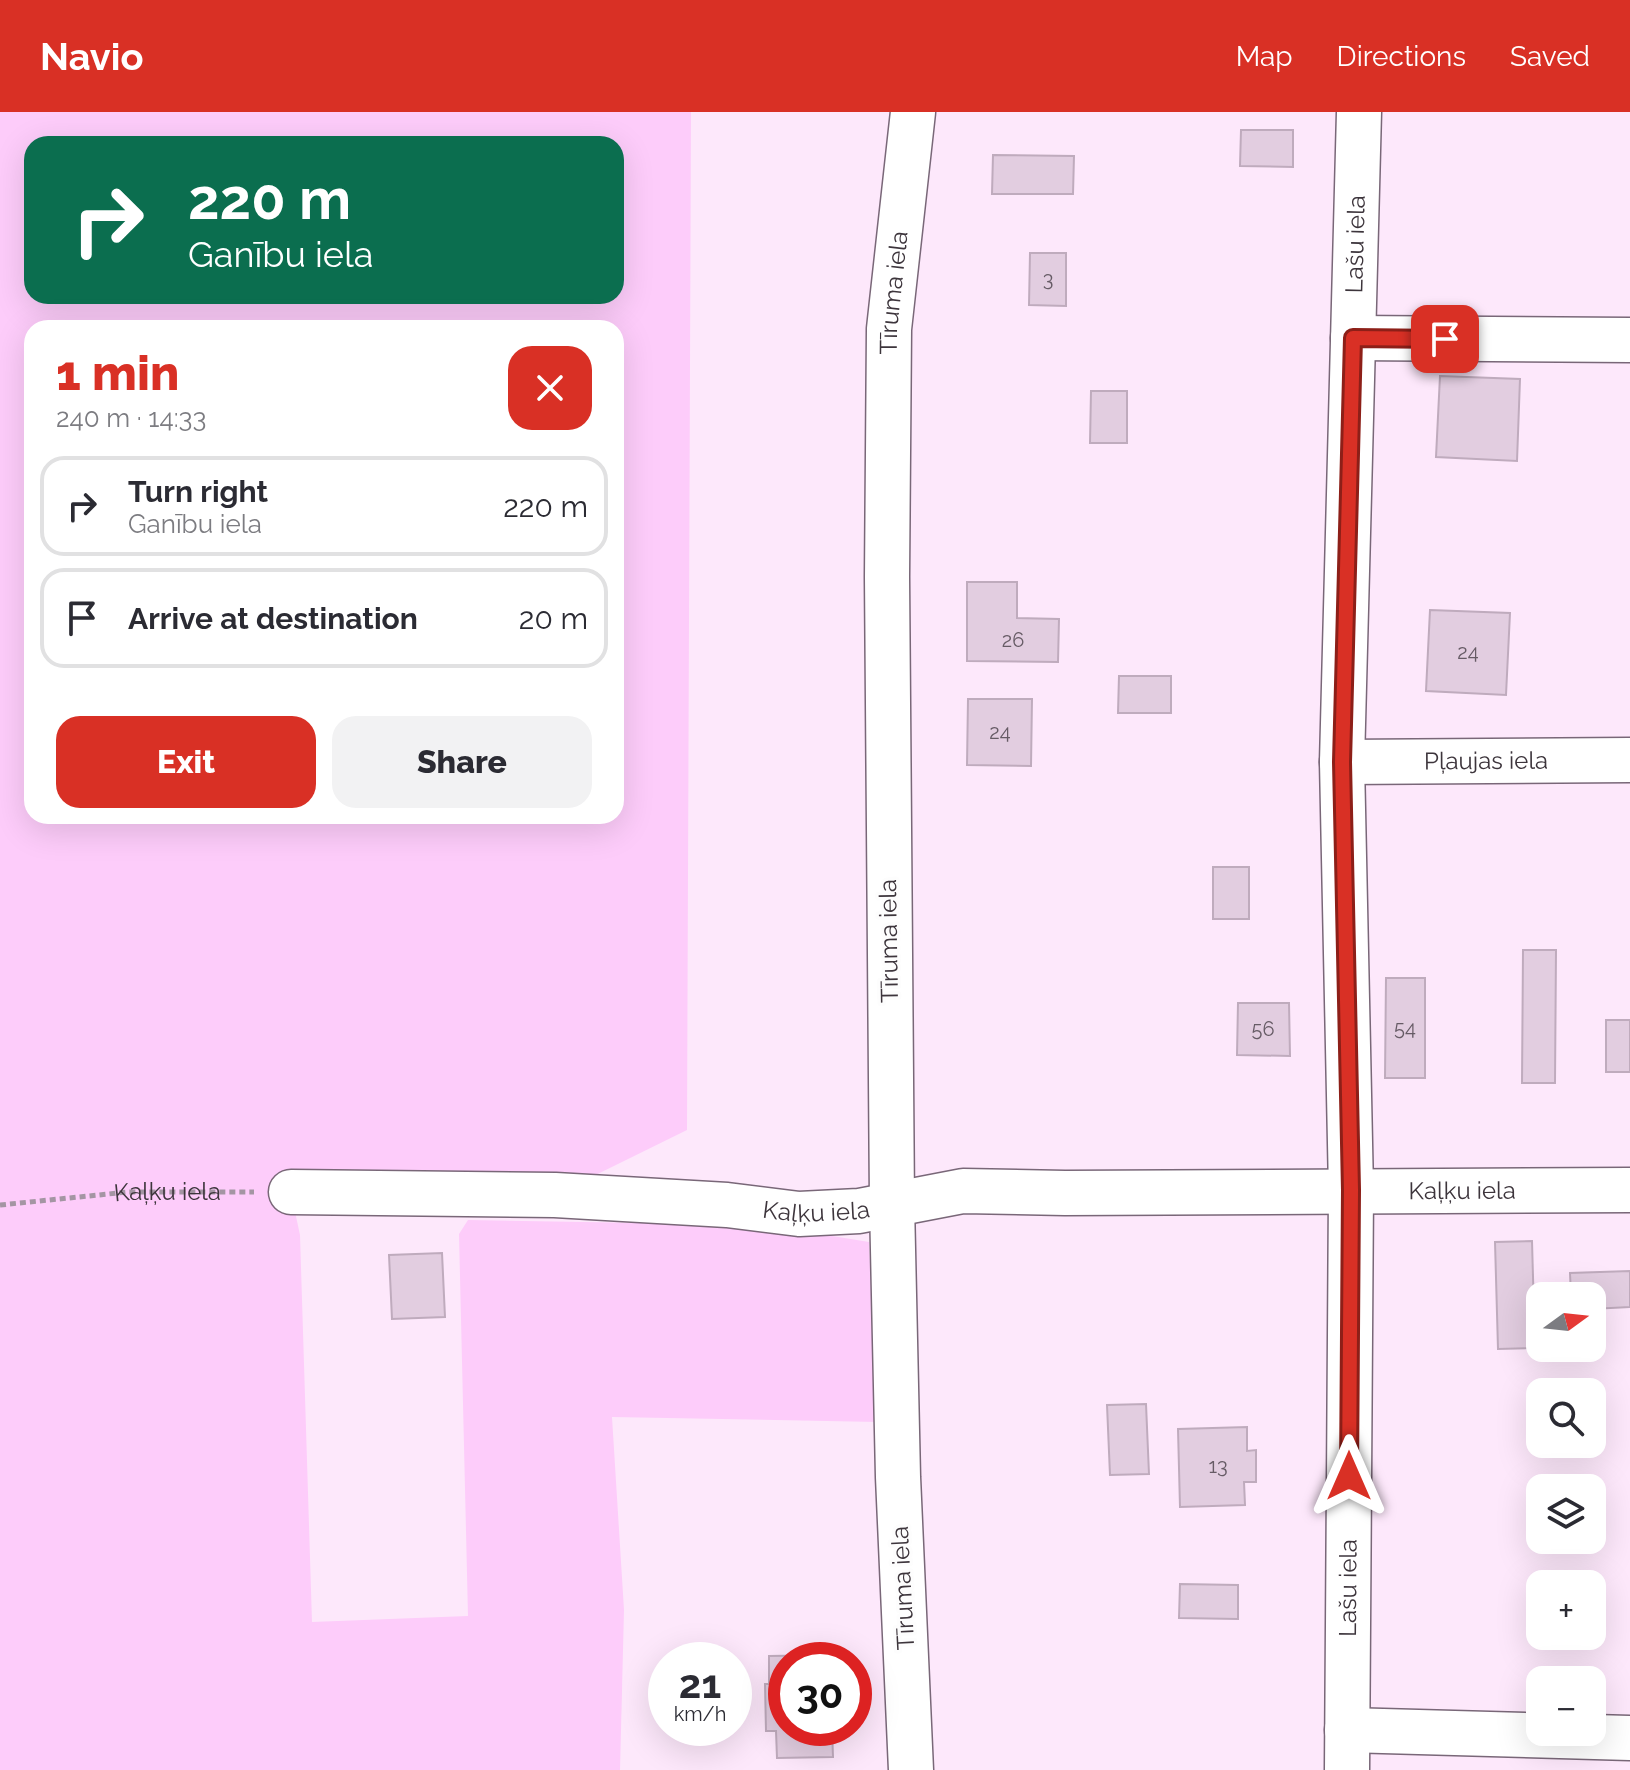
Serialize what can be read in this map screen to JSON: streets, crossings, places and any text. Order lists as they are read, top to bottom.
{
  "streets": {
    "street": [
      "Lašu iela",
      "Tīruma iela",
      "Pļaujas iela",
      "Kaļķu iela"
    ]
  },
  "crossings": [
    ["Lašu iela", "Pļaujas iela"],
    ["Lašu iela", "Kaļķu iela"],
    ["Tīruma iela", "Kaļķu iela"]
  ],
  "house_numbers": [
    "3",
    "26",
    "24",
    "24",
    "54",
    "56",
    "13"
  ],
  "north": "right",
  "page": {
    "header": "Navio",
    "nav": ["Map", "Directions", "Saved"],
    "turn": ["220 m", "Ganību iela"],
    "heading": ["1 min", "240 m · 14:33"],
    "list": [
      {
        "name": "Turn right",
        "note": "Ganību iela",
        "value": "220 m"
      },
      {
        "name": "Arrive at destination",
        "value": "20 m"
      }
    ],
    "buttons": ["Exit", "Share"],
    "map_buttons": ["+", "−"],
    "speed": "21 km/h",
    "limit": "30"
  }
}
